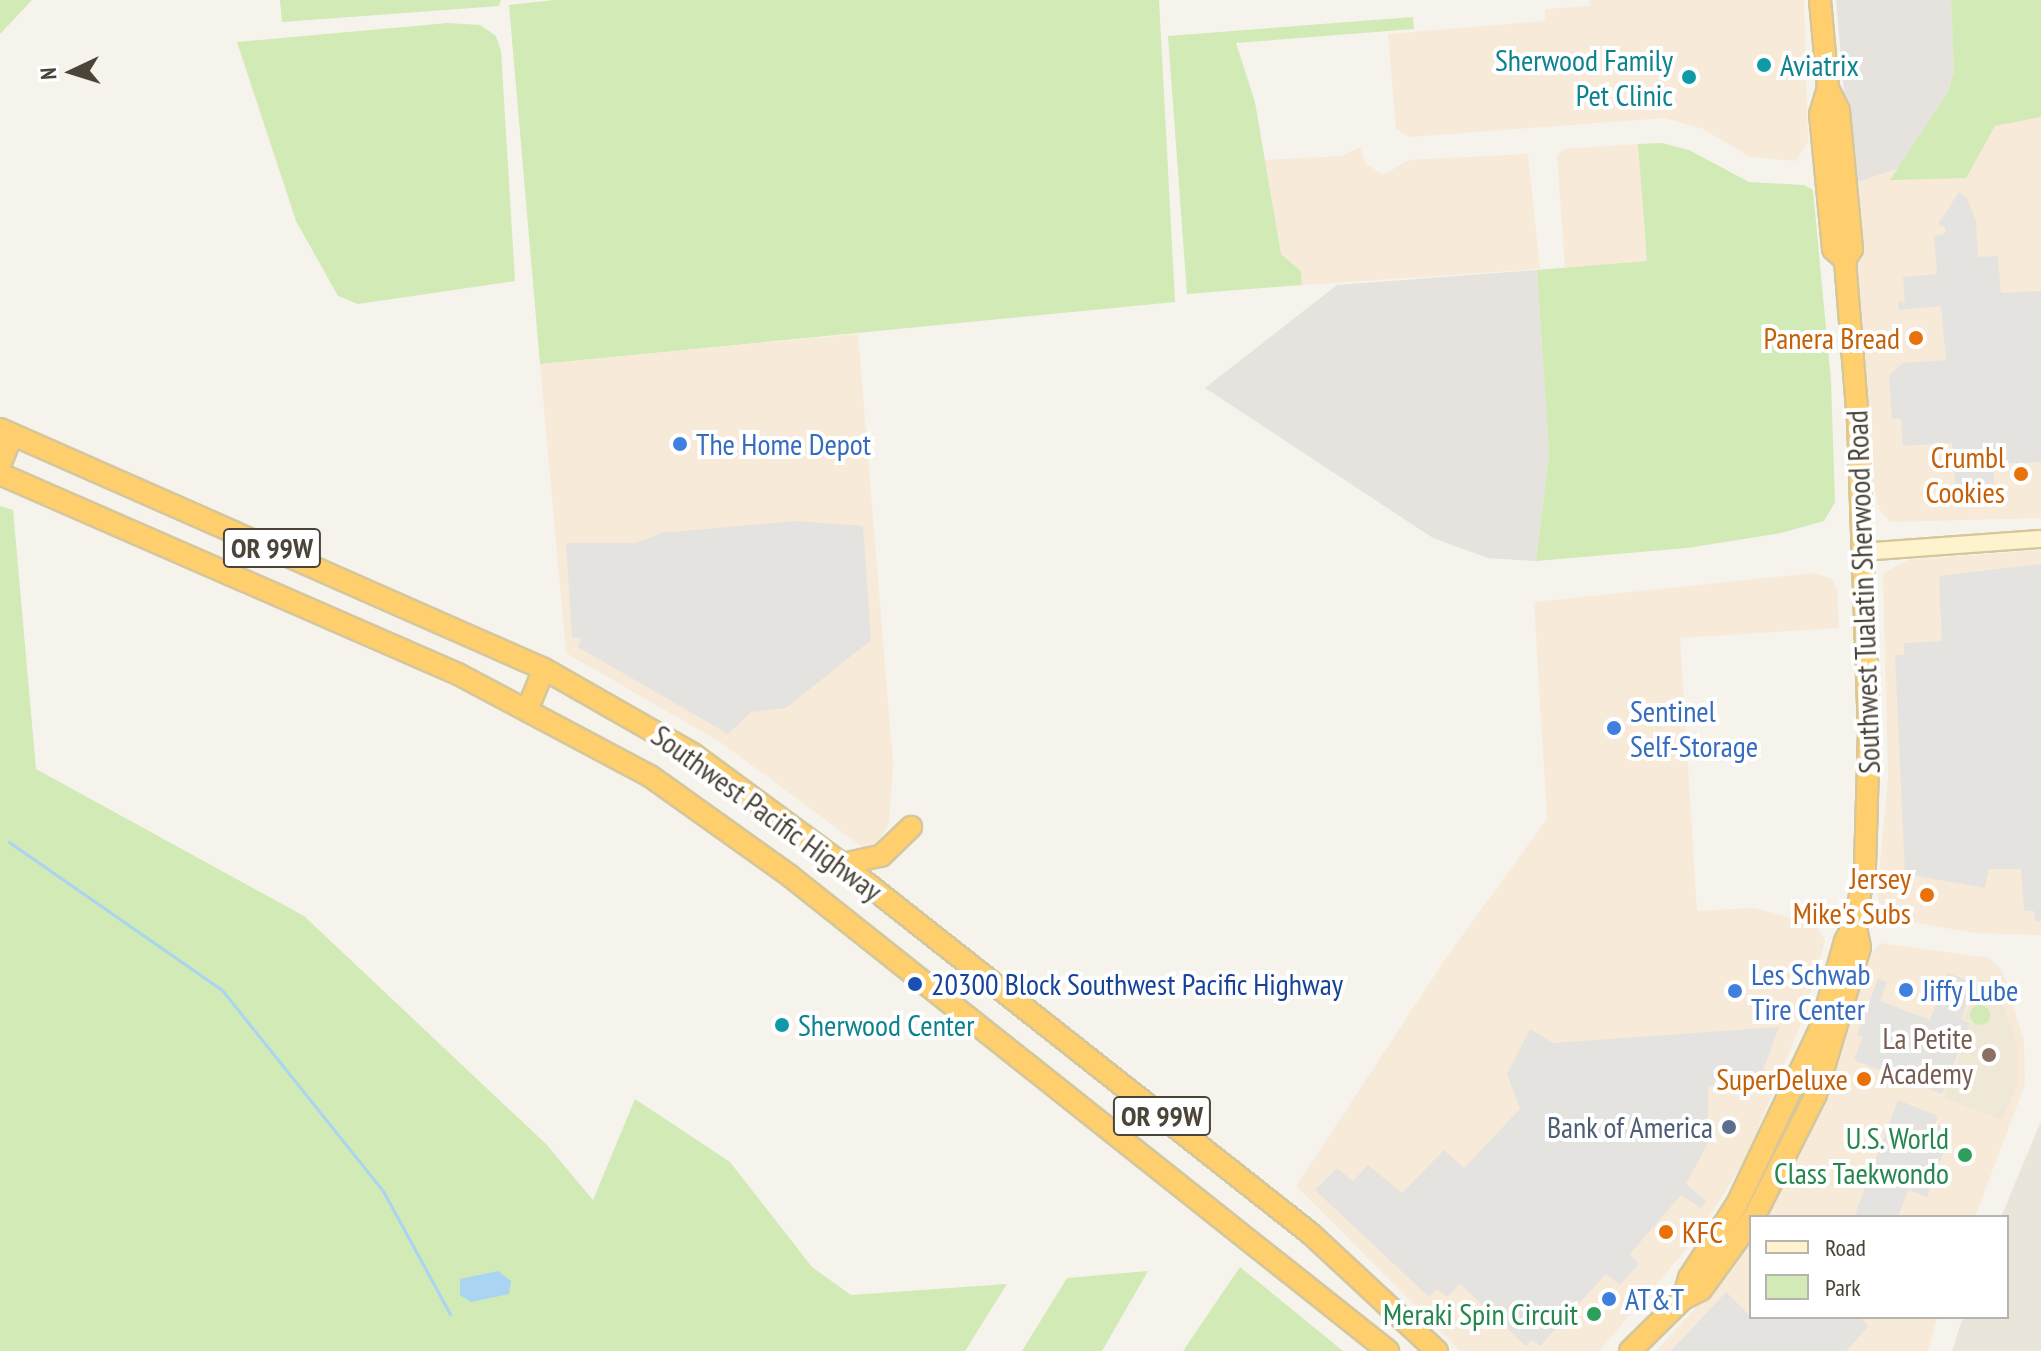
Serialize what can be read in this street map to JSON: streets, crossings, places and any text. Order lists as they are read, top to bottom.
{
  "streets": {
    "highway": ["OR 99W", "Southwest Tualatin Sherwood Road", "Southwest Pacific Highway"]
  },
  "places": [
    "Aviatrix",
    "Sherwood Family Pet Clinic",
    "Panera Bread",
    "The Home Depot",
    "Crumbl Cookies",
    "Sentinel Self-Storage",
    "Jersey Mike's Subs",
    "20300 Block Southwest Pacific Highway",
    "Jiffy Lube",
    "Les Schwab Tire Center",
    "Sherwood Center",
    "La Petite Academy",
    "SuperDeluxe",
    "Bank of America",
    "U.S. World Class Taekwondo",
    "KFC",
    "AT&T",
    "Meraki Spin Circuit"
  ],
  "legend": ["Road", "Park"],
  "north": "left"
}
